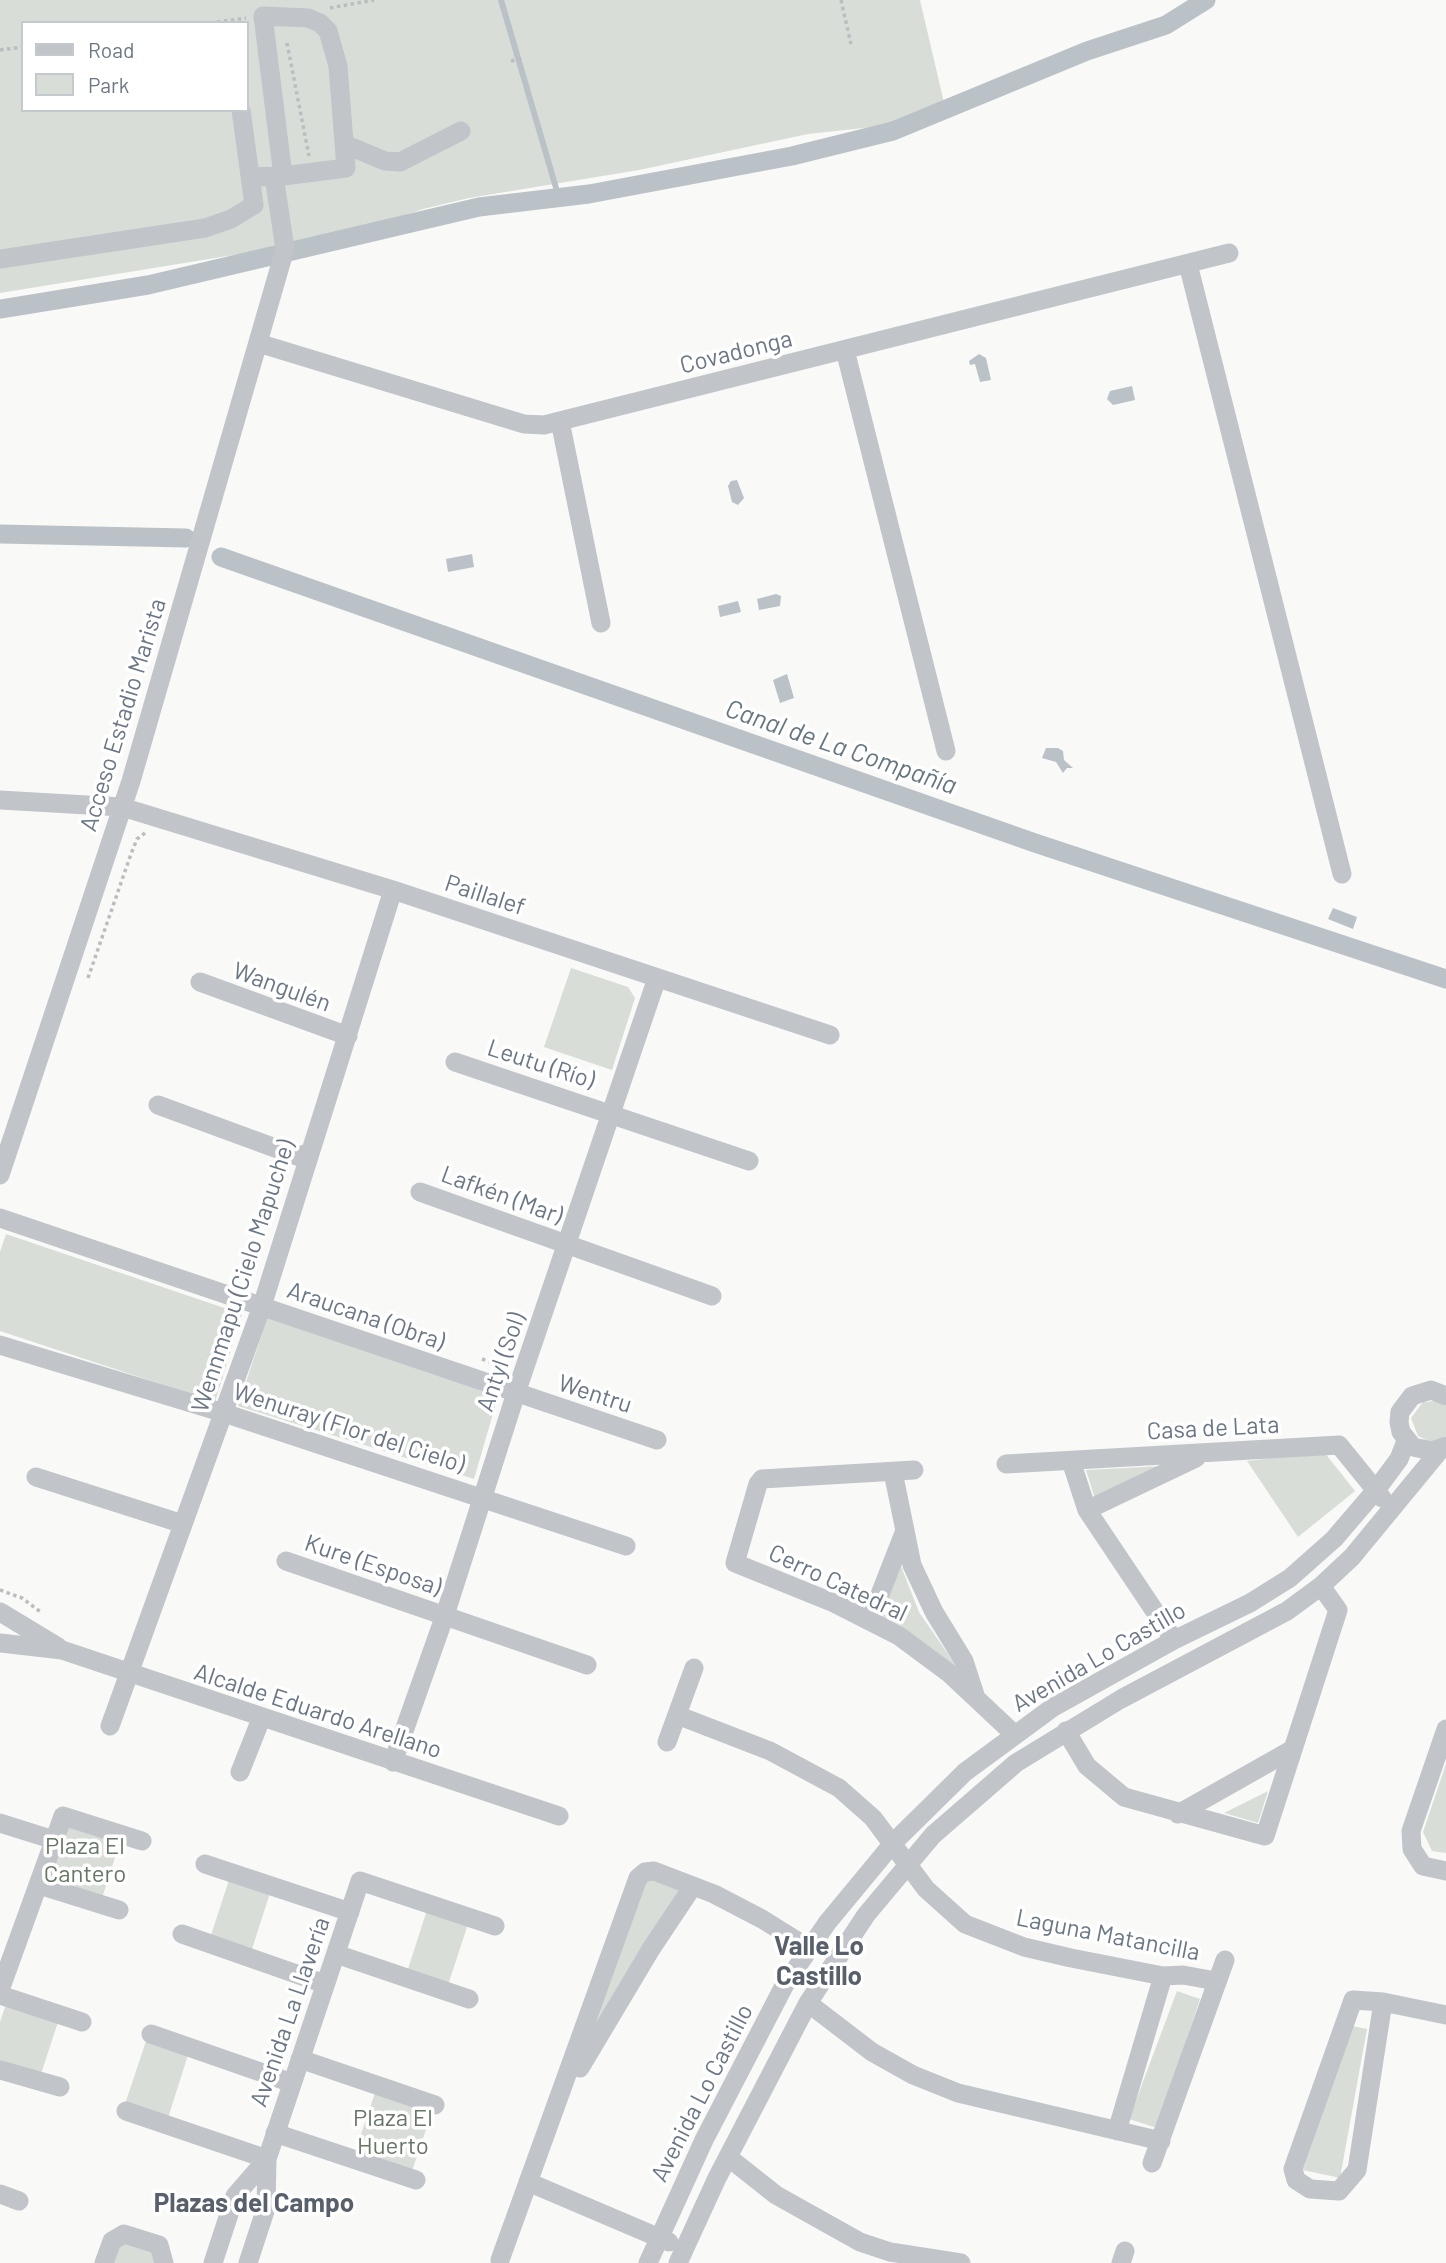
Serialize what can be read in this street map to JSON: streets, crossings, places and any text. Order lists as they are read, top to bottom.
{
  "streets": {
    "street": [
      "Covadonga",
      "Acceso Estadio Marista",
      "Paillalef",
      "Wangulén",
      "Leutu (Río)",
      "Lafkén (Mar)",
      "Wennmapu (Cielo Mapuche)",
      "Araucana (Obra)",
      "Antyl (Sol)",
      "Wentru",
      "Wenuray (Flor del Cielo)",
      "Casa de Lata",
      "Kure (Esposa)",
      "Cerro Catedral",
      "Avenida Lo Castillo",
      "Alcalde Eduardo Arellano",
      "Laguna Matancilla",
      "Avenida La Llavería"
    ]
  },
  "crossings": [
    ["Covadonga", "Acceso Estadio Marista"],
    ["Acceso Estadio Marista", "Paillalef"],
    ["Paillalef", "Wennmapu (Cielo Mapuche)"],
    ["Paillalef", "Antyl (Sol)"],
    ["Wangulén", "Wennmapu (Cielo Mapuche)"],
    ["Leutu (Río)", "Antyl (Sol)"],
    ["Lafkén (Mar)", "Antyl (Sol)"],
    ["Wennmapu (Cielo Mapuche)", "Araucana (Obra)"],
    ["Wennmapu (Cielo Mapuche)", "Wenuray (Flor del Cielo)"],
    ["Wennmapu (Cielo Mapuche)", "Alcalde Eduardo Arellano"],
    ["Araucana (Obra)", "Antyl (Sol)"],
    ["Araucana (Obra)", "Wentru"],
    ["Antyl (Sol)", "Wentru"],
    ["Antyl (Sol)", "Wenuray (Flor del Cielo)"],
    ["Antyl (Sol)", "Kure (Esposa)"],
    ["Antyl (Sol)", "Alcalde Eduardo Arellano"],
    ["Casa de Lata", "Avenida Lo Castillo"],
    ["Cerro Catedral", "Avenida Lo Castillo"],
    ["Avenida Lo Castillo", "Laguna Matancilla"]
  ],
  "districts": ["Valle Lo Castillo", "Plazas del Campo"],
  "water": ["Canal de La Compañía"],
  "parks": ["Plaza El Cantero", "Plaza El Huerto"],
  "legend": ["Road", "Park"]
}
